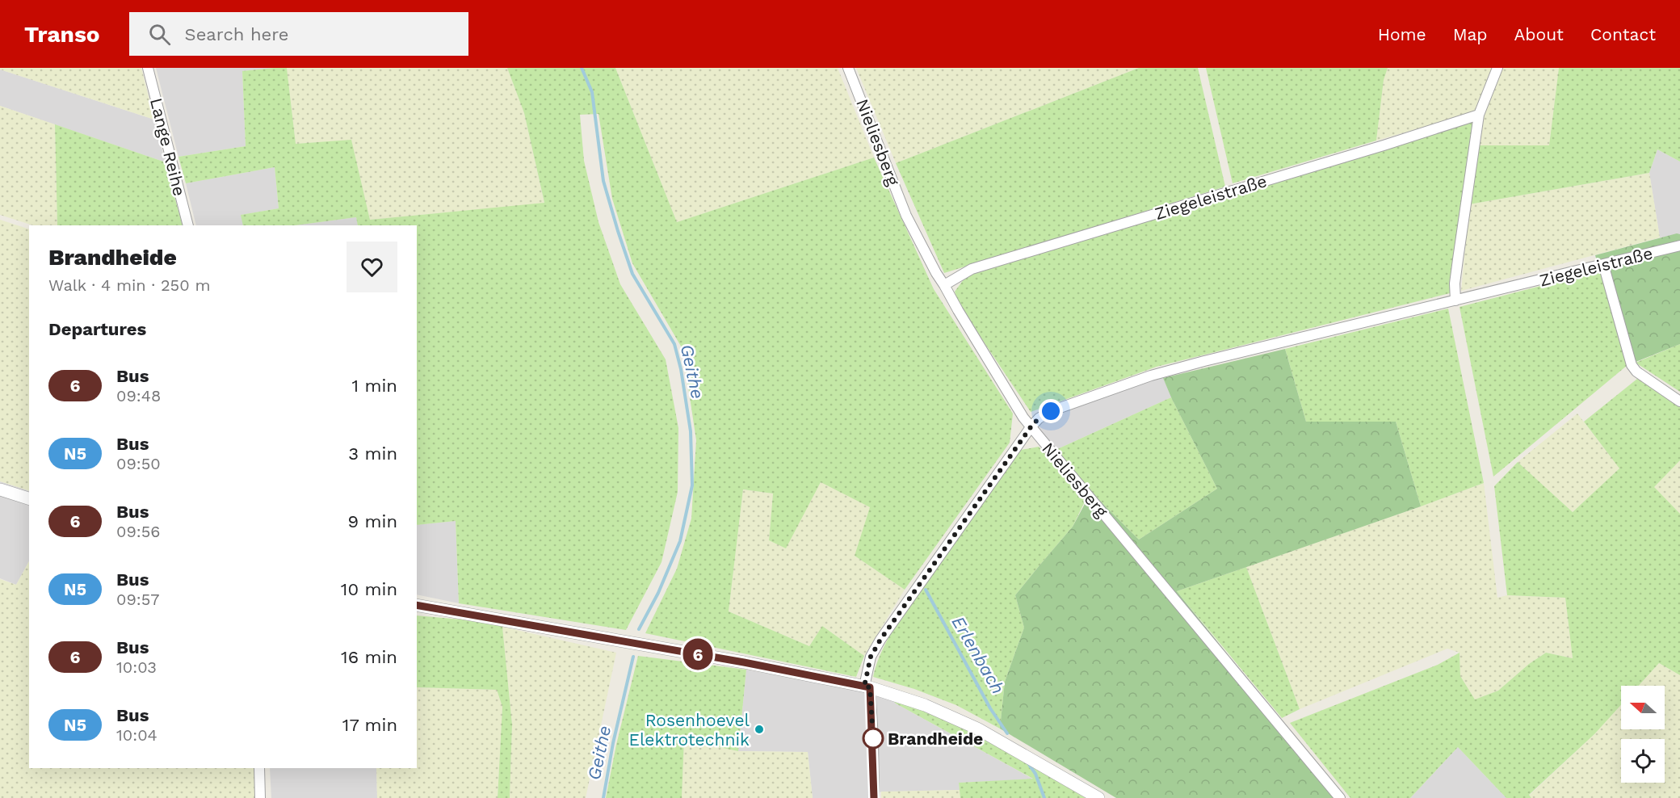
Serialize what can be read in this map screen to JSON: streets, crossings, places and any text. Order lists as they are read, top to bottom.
{
  "streets": {
    "street": ["Nieliesberg", "Lange Reihe", "Ziegeleistraße"]
  },
  "crossings": [
    ["Nieliesberg", "Ziegeleistraße"]
  ],
  "water": ["Geithe", "Erlenbach"],
  "places": ["Rosenhoevel Elektrotechnik", "Brandheide"],
  "lines": ["bus line 6"],
  "north": "left",
  "page": {
    "header": "Transo",
    "search": "Search here",
    "nav": [
      "Home",
      "Map",
      "About",
      "Contact"
    ],
    "on_map": "6",
    "heading": [
      ["Brandheide", "Walk · 4 min · 250 m"],
      "Departures"
    ],
    "list": [
      {
        "mark": "6",
        "name": "Bus",
        "note": "09:48",
        "value": "1 min"
      },
      {
        "mark": "N5",
        "name": "Bus",
        "note": "09:50",
        "value": "3 min"
      },
      {
        "mark": "6",
        "name": "Bus",
        "note": "09:56",
        "value": "9 min"
      },
      {
        "mark": "N5",
        "name": "Bus",
        "note": "09:57",
        "value": "10 min"
      },
      {
        "mark": "6",
        "name": "Bus",
        "note": "10:03",
        "value": "16 min"
      },
      {
        "mark": "N5",
        "name": "Bus",
        "note": "10:04",
        "value": "17 min"
      }
    ]
  }
}
